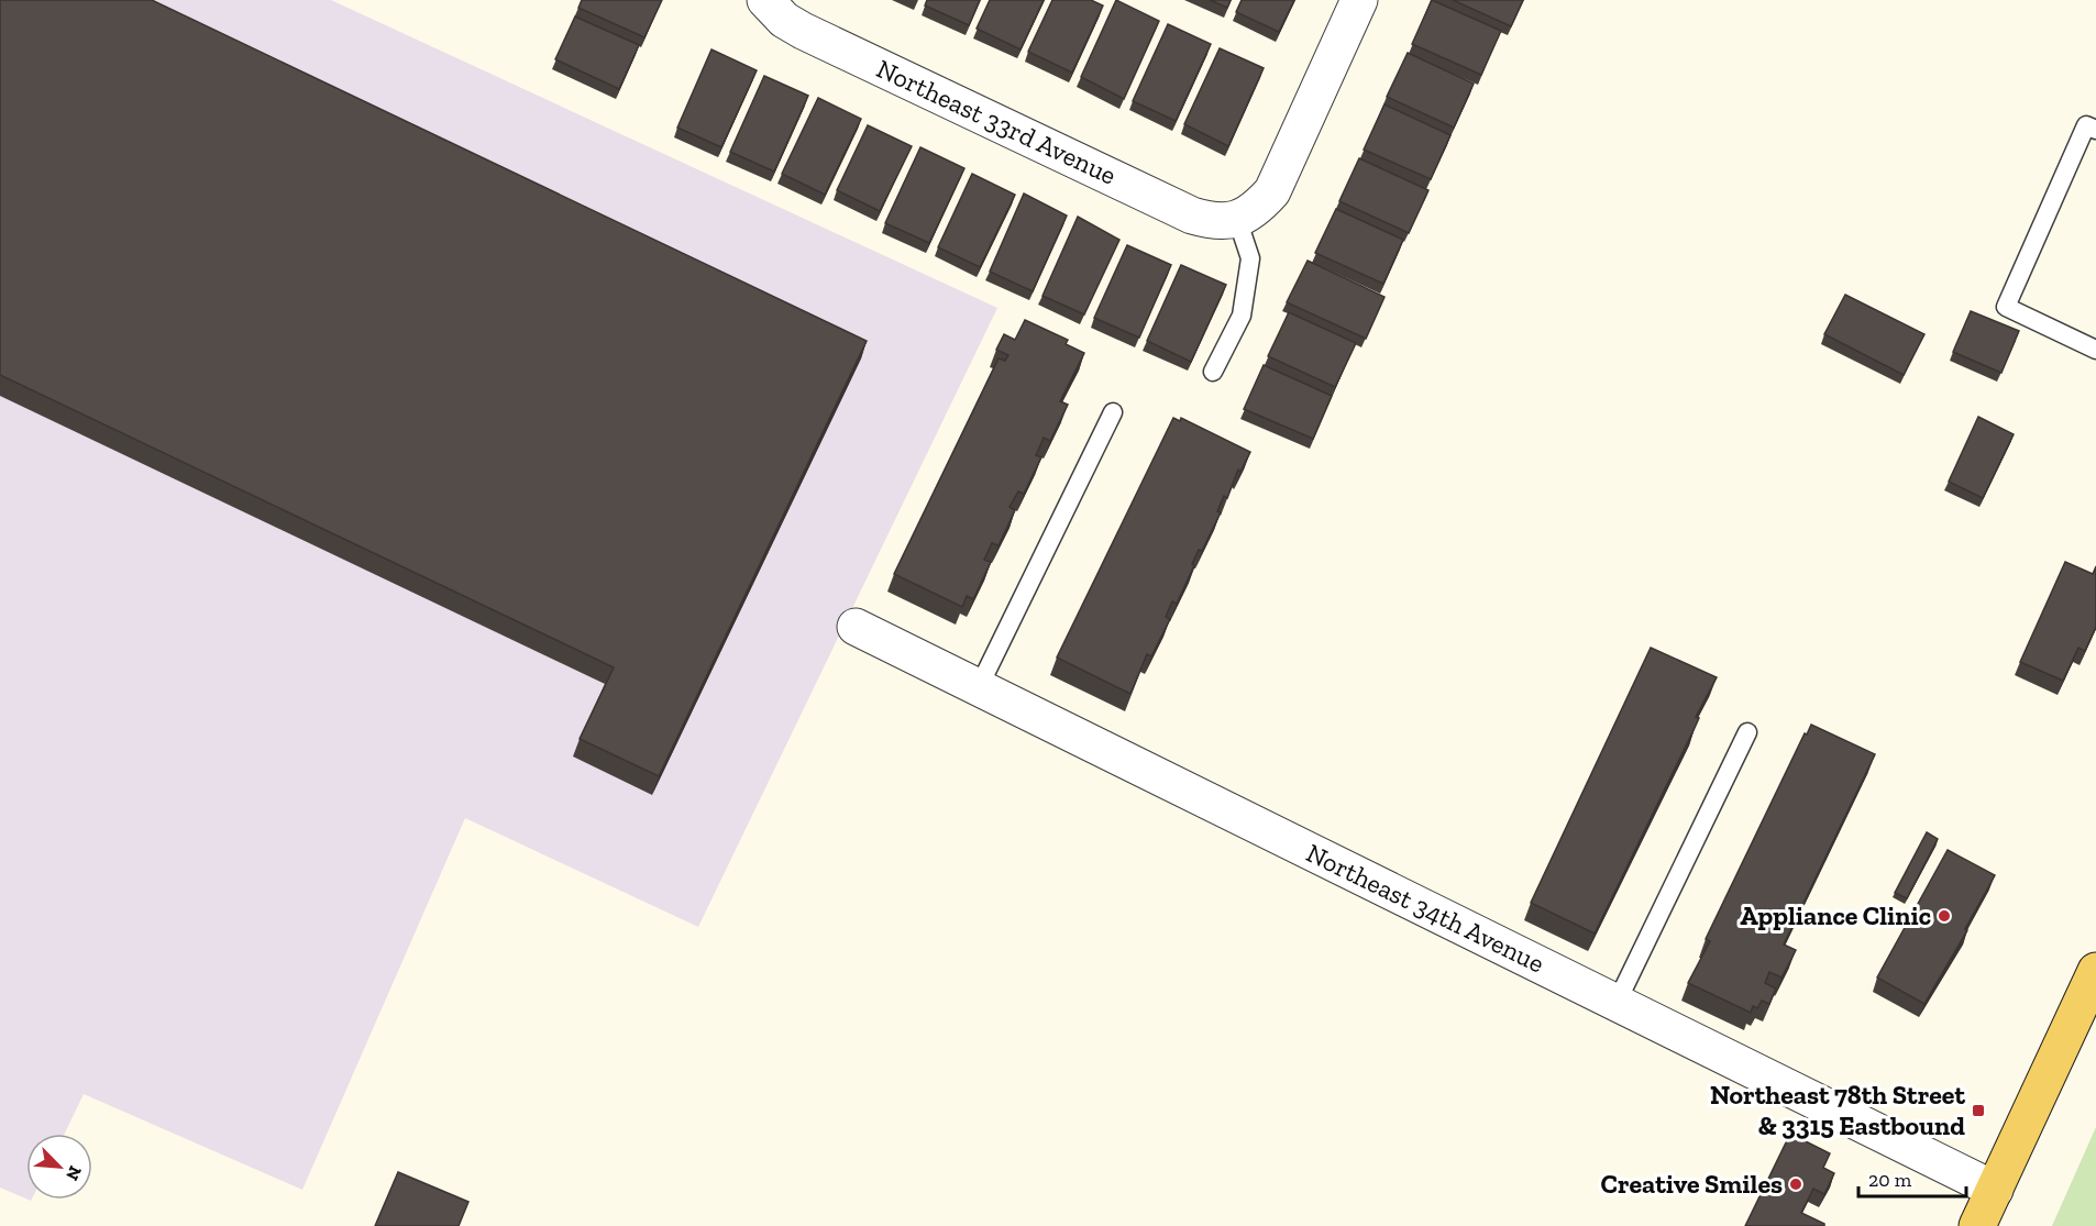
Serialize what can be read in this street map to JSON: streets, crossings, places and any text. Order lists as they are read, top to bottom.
{
  "streets": {
    "street": ["Northeast 33rd Avenue", "Northeast 34th Avenue"]
  },
  "places": {
    "other": ["Appliance Clinic", "Creative Smiles"],
    "transit": ["Northeast 78th Street & 3315 Eastbound"]
  },
  "scale_bar": "20 m",
  "north": "bottom right"
}
